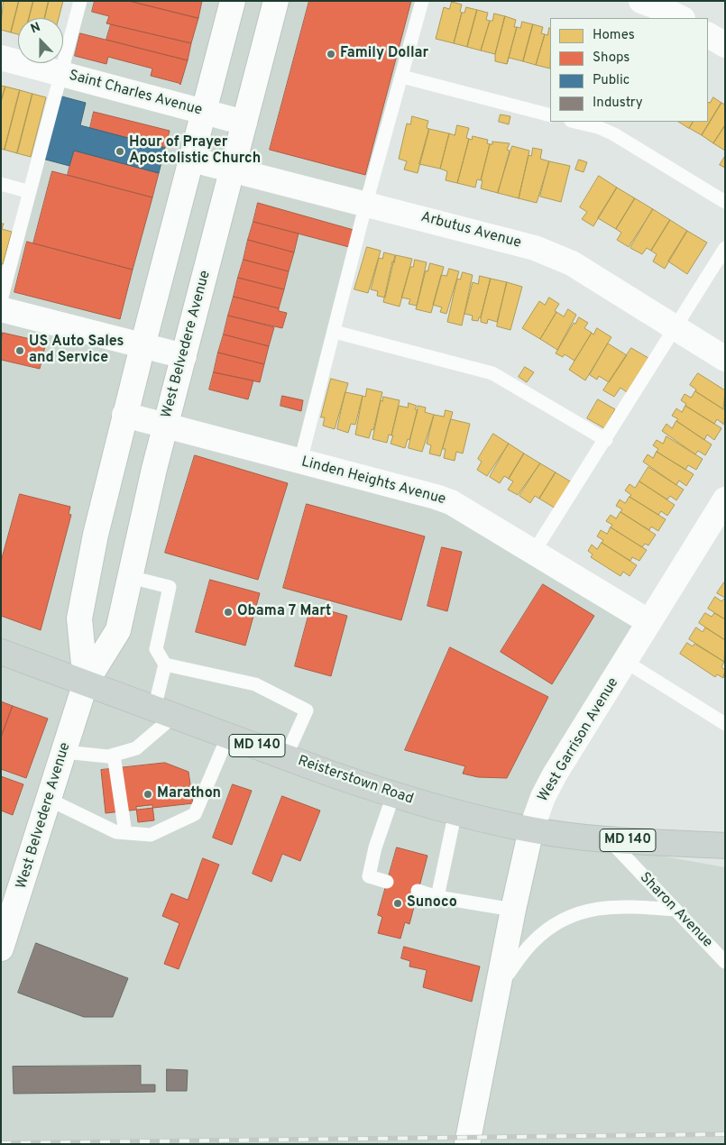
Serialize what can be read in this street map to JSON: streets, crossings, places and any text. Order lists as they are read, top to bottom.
{
  "streets": {
    "main road": ["MD 140", "Reisterstown Road"],
    "street": [
      "Saint Charles Avenue",
      "Arbutus Avenue",
      "West Belvedere Avenue",
      "Linden Heights Avenue",
      "West Garrison Avenue"
    ],
    "lane": ["Sharon Avenue"]
  },
  "crossings": [
    ["Saint Charles Avenue", "West Belvedere Avenue"],
    ["Arbutus Avenue", "West Belvedere Avenue"],
    ["West Belvedere Avenue", "Linden Heights Avenue"],
    ["West Belvedere Avenue", "Reisterstown Road"],
    ["Linden Heights Avenue", "West Garrison Avenue"],
    ["West Garrison Avenue", "Reisterstown Road"],
    ["Reisterstown Road", "Sharon Avenue"]
  ],
  "places": [
    "Family Dollar",
    "Hour of Prayer Apostolistic Church",
    "US Auto Sales and Service",
    "Obama 7 Mart",
    "Marathon",
    "Sunoco"
  ],
  "legend": [
    "Homes",
    "Shops",
    "Public",
    "Industry"
  ],
  "north": "top"
}
